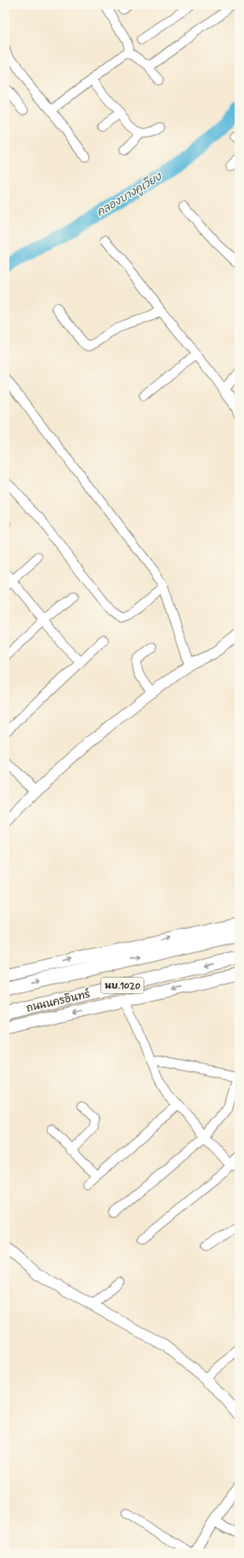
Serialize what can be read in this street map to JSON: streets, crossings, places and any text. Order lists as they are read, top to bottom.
{
  "streets": {
    "main road": ["นบ.1020", "ถนนนครอินทร์"]
  },
  "water": ["คลองบางคูเวียง"]
}
